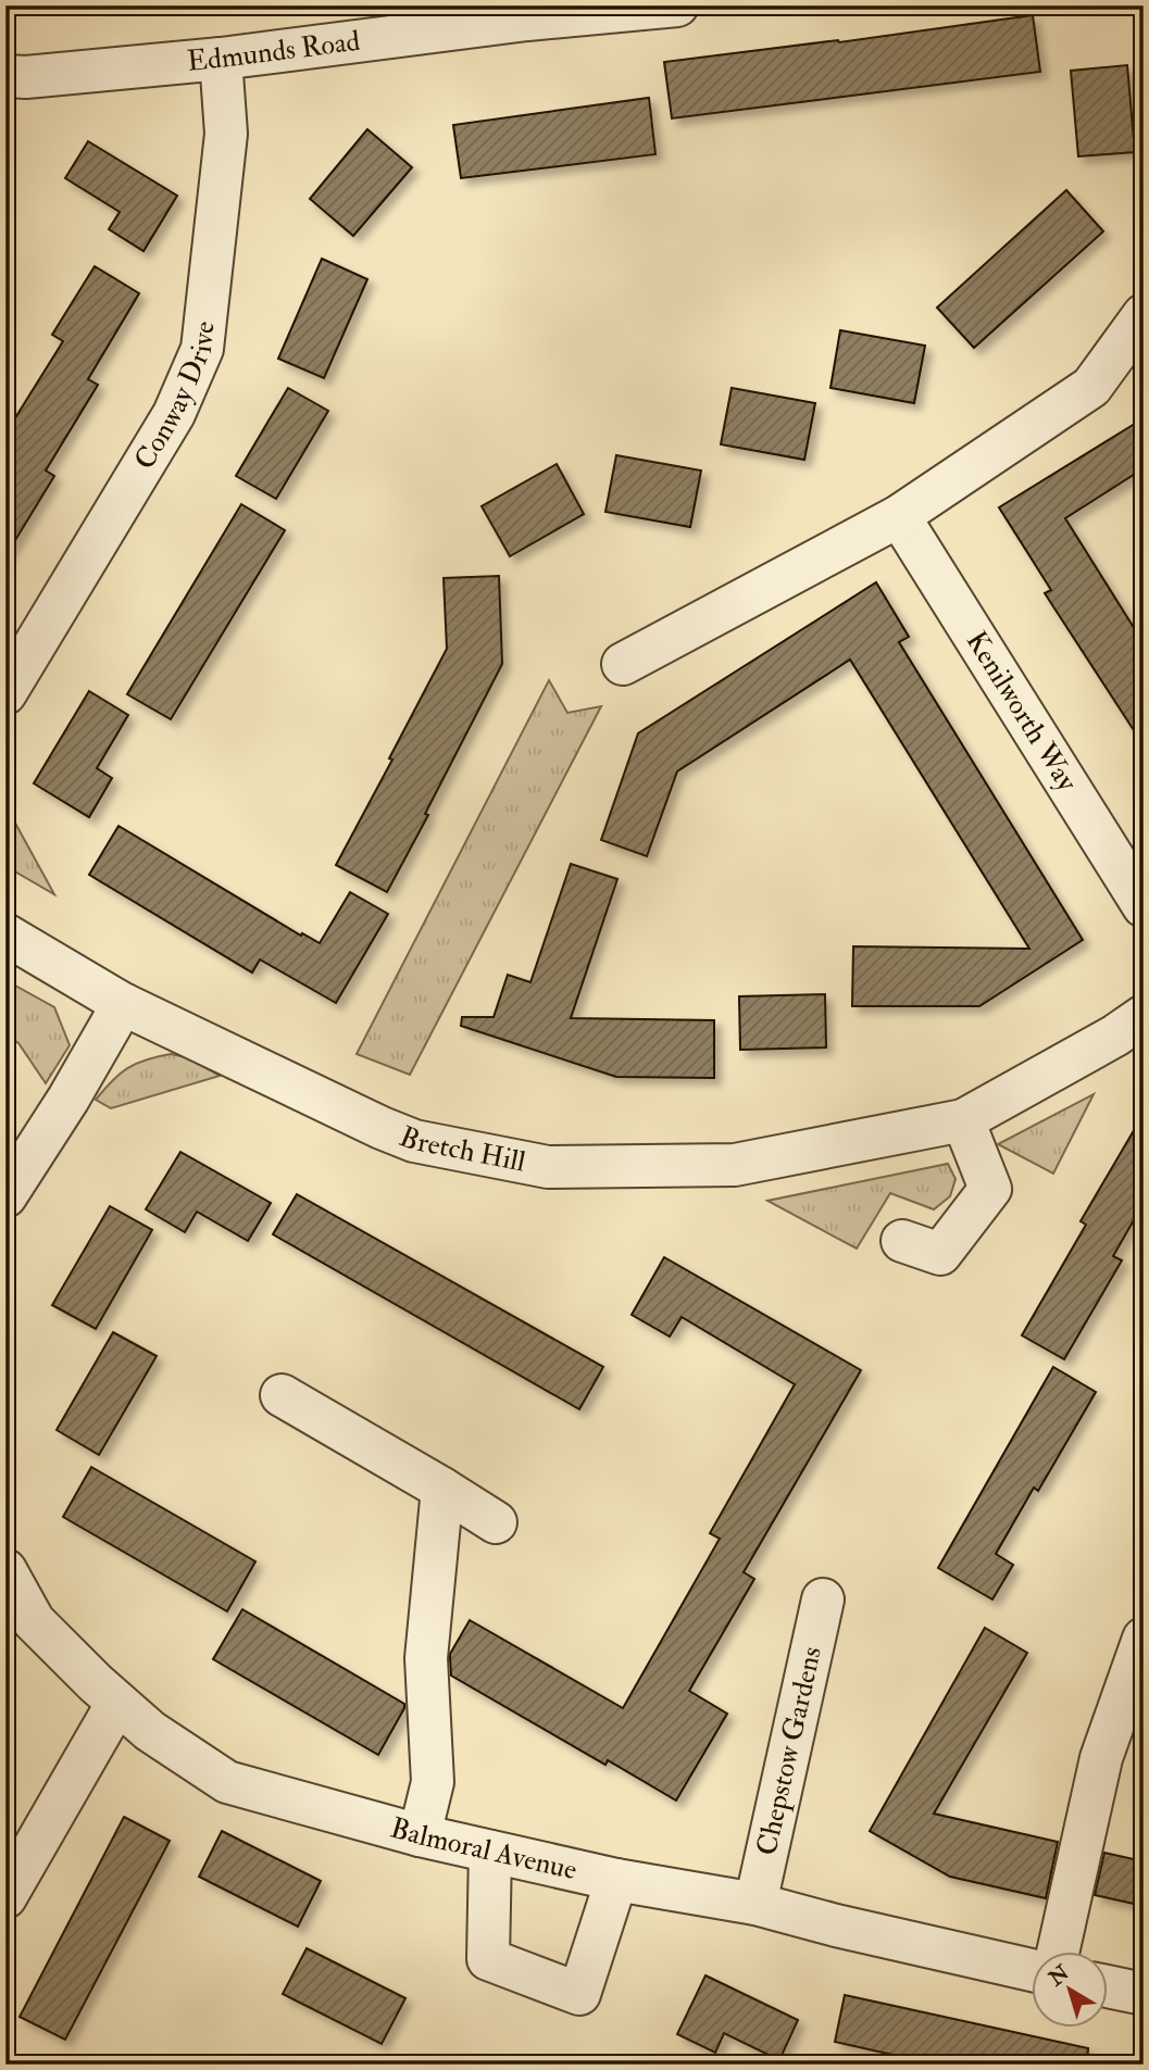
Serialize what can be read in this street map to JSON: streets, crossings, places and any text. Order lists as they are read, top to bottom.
{
  "streets": {
    "street": [
      "Edmunds Road",
      "Conway Drive",
      "Kenilworth Way",
      "Bretch Hill",
      "Chepstow Gardens",
      "Balmoral Avenue"
    ]
  },
  "crossings": [
    ["Edmunds Road", "Conway Drive"],
    ["Chepstow Gardens", "Balmoral Avenue"]
  ],
  "north": "top left"
}
